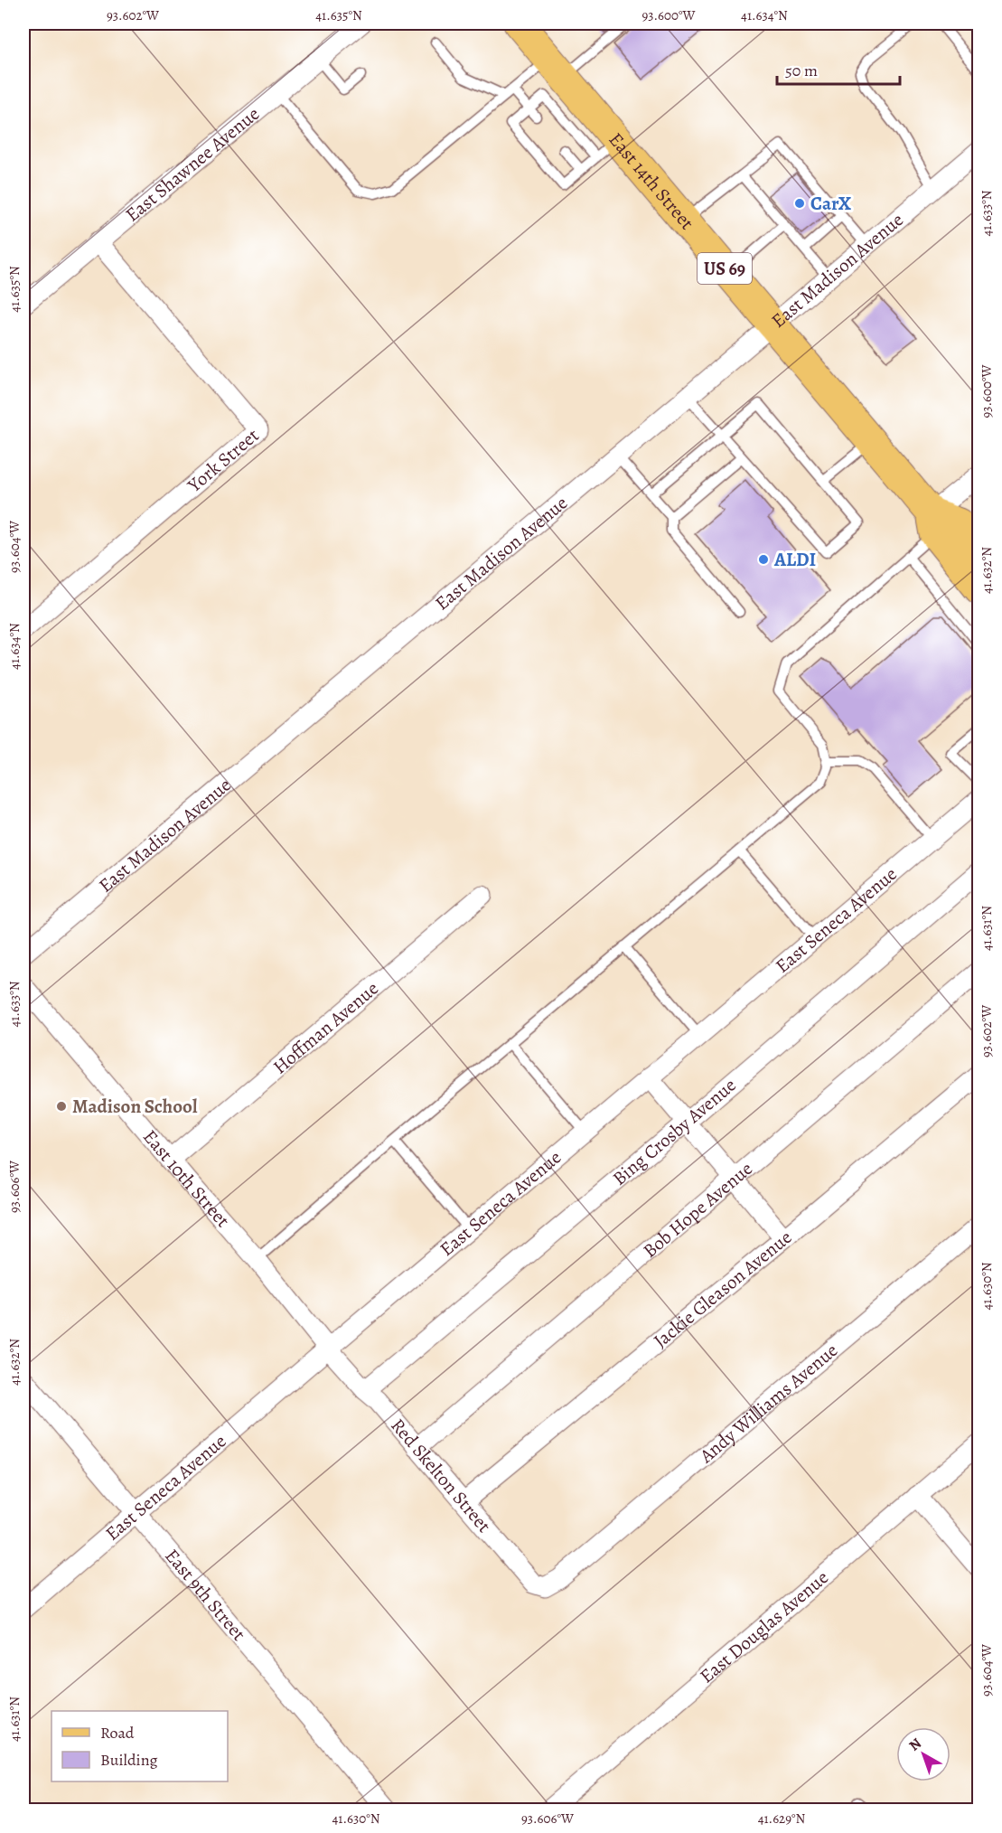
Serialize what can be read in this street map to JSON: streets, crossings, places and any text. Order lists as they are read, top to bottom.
{
  "streets": {
    "main road": ["East 14th Street", "US 69"],
    "street": [
      "East Shawnee Avenue",
      "East Madison Avenue",
      "York Street",
      "East Seneca Avenue",
      "Hoffman Avenue",
      "Bing Crosby Avenue",
      "East 10th Street",
      "Bob Hope Avenue",
      "Jackie Gleason Avenue",
      "Andy Williams Avenue",
      "Red Skelton Street",
      "East 9th Street",
      "East Douglas Avenue"
    ]
  },
  "crossings": [
    ["East Shawnee Avenue", "York Street"],
    ["East 14th Street", "East Madison Avenue"],
    ["East Seneca Avenue", "East 10th Street"],
    ["East Seneca Avenue", "Red Skelton Street"],
    ["East Seneca Avenue", "East 9th Street"],
    ["Hoffman Avenue", "East 10th Street"],
    ["Bing Crosby Avenue", "Red Skelton Street"],
    ["East 10th Street", "Red Skelton Street"],
    ["Bob Hope Avenue", "Red Skelton Street"],
    ["Jackie Gleason Avenue", "Red Skelton Street"],
    ["Andy Williams Avenue", "Red Skelton Street"]
  ],
  "places": ["CarX", "ALDI", "Madison School"],
  "legend": ["Road", "Building"],
  "scale_bar": "50 m",
  "north": "top left",
  "coordinates": [
    "93.602°W",
    "41.635°N",
    "93.600°W",
    "41.634°N",
    "41.633°N",
    "93.604°W",
    "41.632°N",
    "41.631°N",
    "93.606°W",
    "41.630°N",
    "41.629°N"
  ]
}
